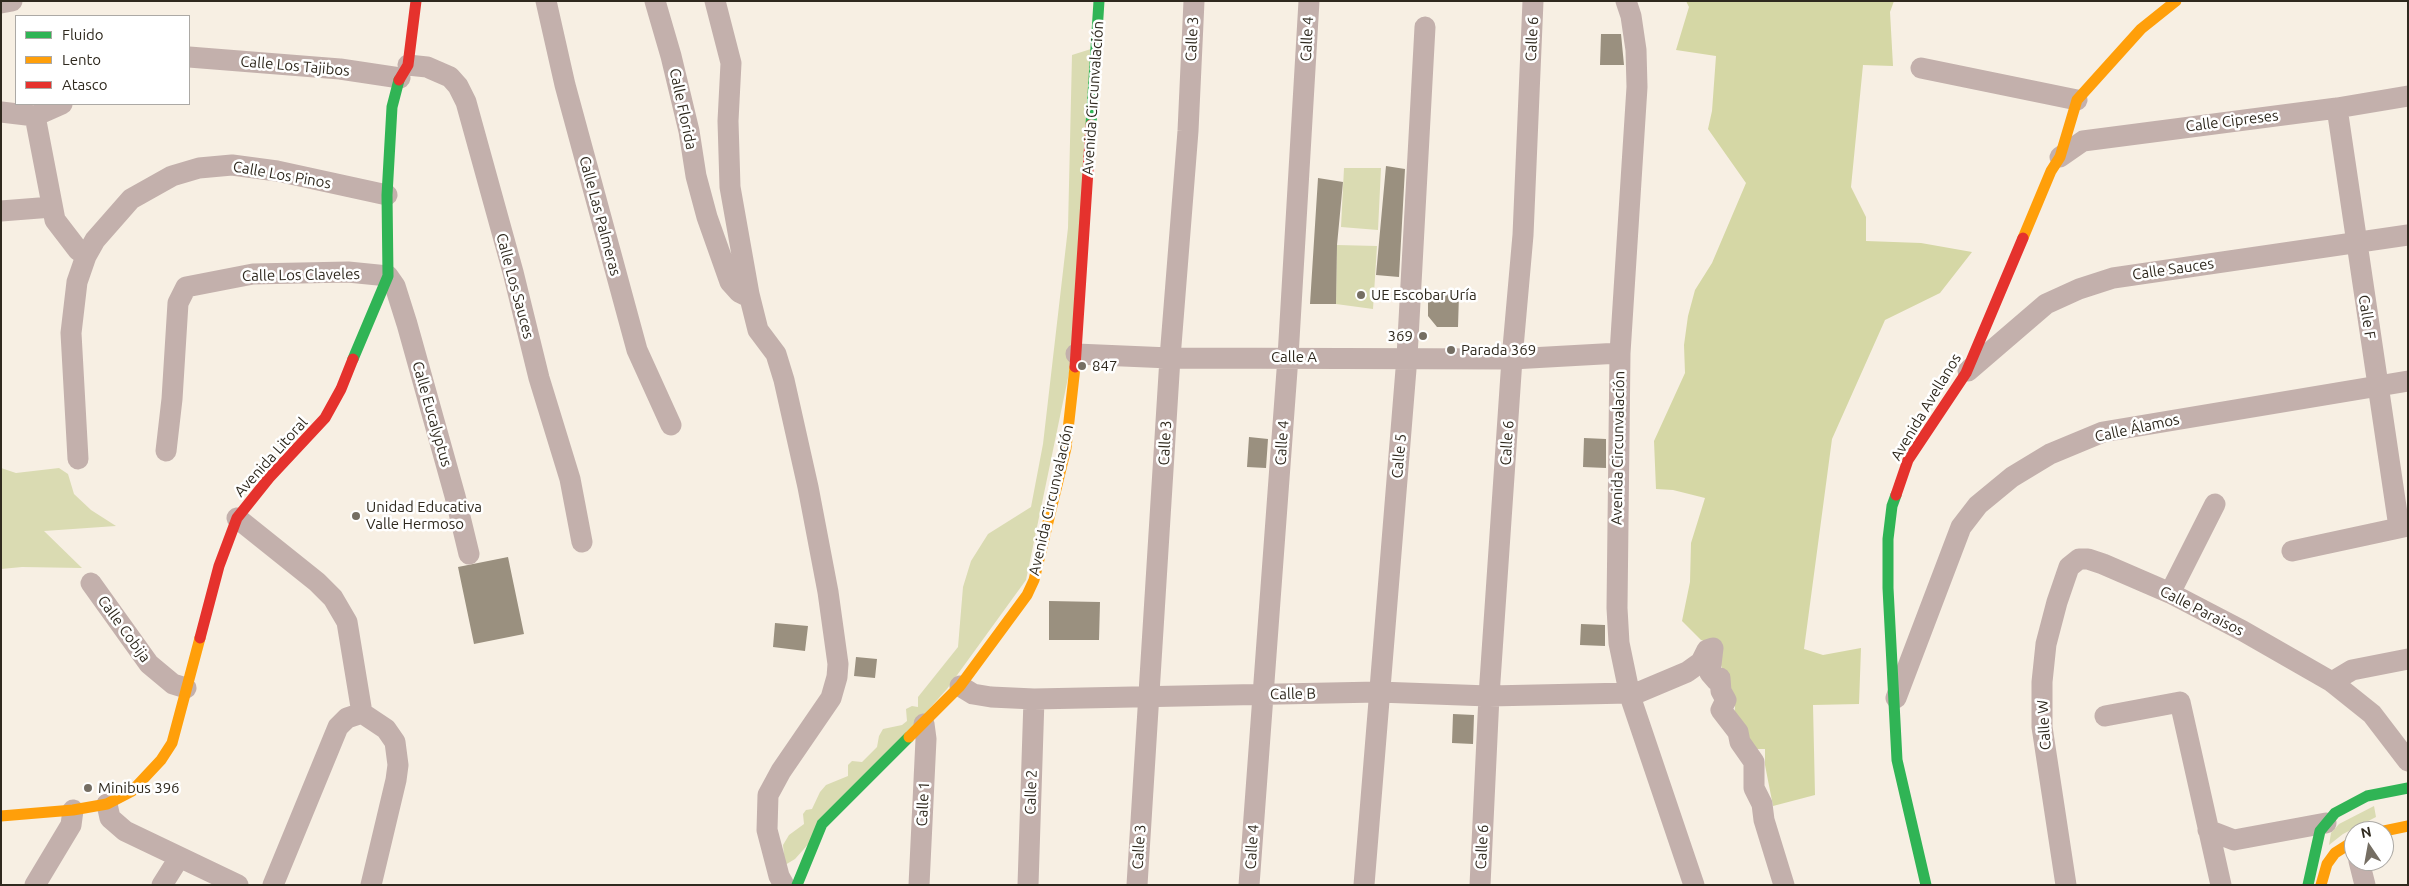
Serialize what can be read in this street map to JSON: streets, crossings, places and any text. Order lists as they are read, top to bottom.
{
  "streets": {
    "street": [
      "Calle 3",
      "Calle 4",
      "Calle 6",
      "Calle Los Tajibos",
      "Avenida Circunvalación",
      "Calle Florida",
      "Calle Cipreses",
      "Calle Los Pinos",
      "Calle Las Palmeras",
      "Calle Sauces",
      "Calle Los Claveles",
      "Calle Los Sauces",
      "Calle F",
      "Calle A",
      "Avenida Avellanos",
      "Calle Eucalyptus",
      "Calle Álamos",
      "Calle 5",
      "Avenida Litoral",
      "Calle Paraisos",
      "Calle Cobija",
      "Calle B",
      "Calle W",
      "Calle 2",
      "Calle 1"
    ]
  },
  "crossings": [
    ["Calle 3", "Calle A"],
    ["Calle 3", "Calle B"],
    ["Calle 4", "Calle A"],
    ["Calle 4", "Calle B"],
    ["Calle 6", "Calle A"],
    ["Calle 6", "Calle B"],
    ["Calle Los Tajibos", "Calle Los Sauces"],
    ["Calle Los Tajibos", "Avenida Litoral"],
    ["Avenida Circunvalación", "Calle A"],
    ["Avenida Circunvalación", "Calle B"],
    ["Avenida Circunvalación", "Calle 1"],
    ["Calle Cipreses", "Calle F"],
    ["Calle Cipreses", "Avenida Avellanos"],
    ["Calle Los Pinos", "Avenida Litoral"],
    ["Calle Sauces", "Calle F"],
    ["Calle Sauces", "Avenida Avellanos"],
    ["Calle Los Claveles", "Calle Eucalyptus"],
    ["Calle Los Claveles", "Avenida Litoral"],
    ["Calle Los Sauces", "Avenida Litoral"],
    ["Calle F", "Calle Álamos"],
    ["Calle A", "Calle 5"],
    ["Avenida Avellanos", "Calle Álamos"],
    ["Calle Eucalyptus", "Avenida Litoral"],
    ["Calle 5", "Calle B"],
    ["Avenida Litoral", "Calle Cobija"],
    ["Calle Paraisos", "Calle W"],
    ["Calle B", "Calle 2"]
  ],
  "places": [
    "UE Escobar Uría",
    "369",
    "Parada 369",
    "847",
    "Unidad Educativa Valle Hermoso",
    "Minibus 396"
  ],
  "legend": ["Fluido", "Lento", "Atasco"],
  "north": "top"
}
